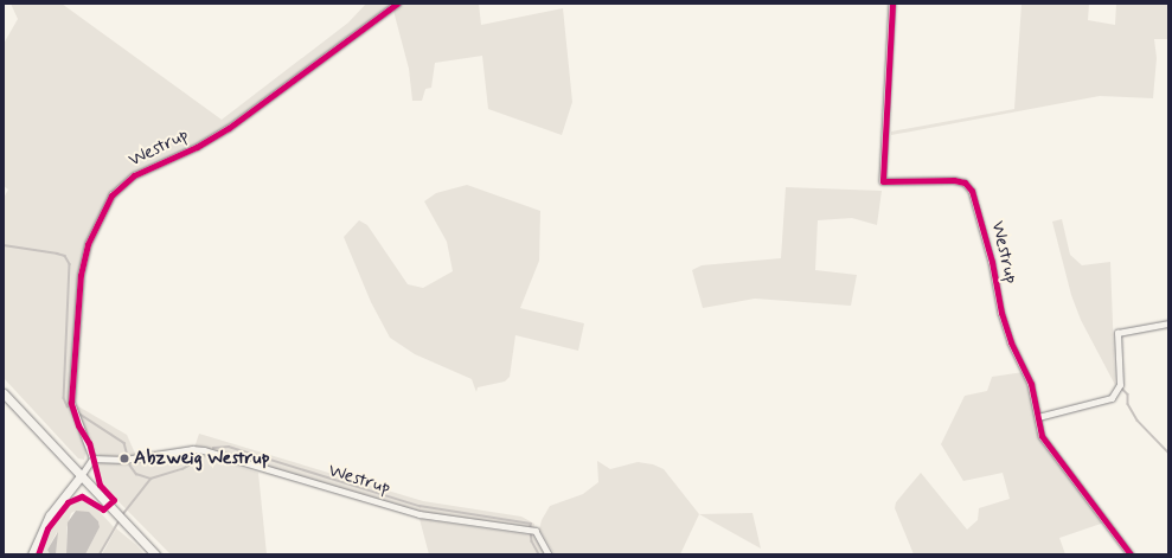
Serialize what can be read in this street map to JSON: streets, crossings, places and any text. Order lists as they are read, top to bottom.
{
  "streets": {
    "street": ["Westrup"]
  },
  "places": ["Abzweig Westrup"]
}
